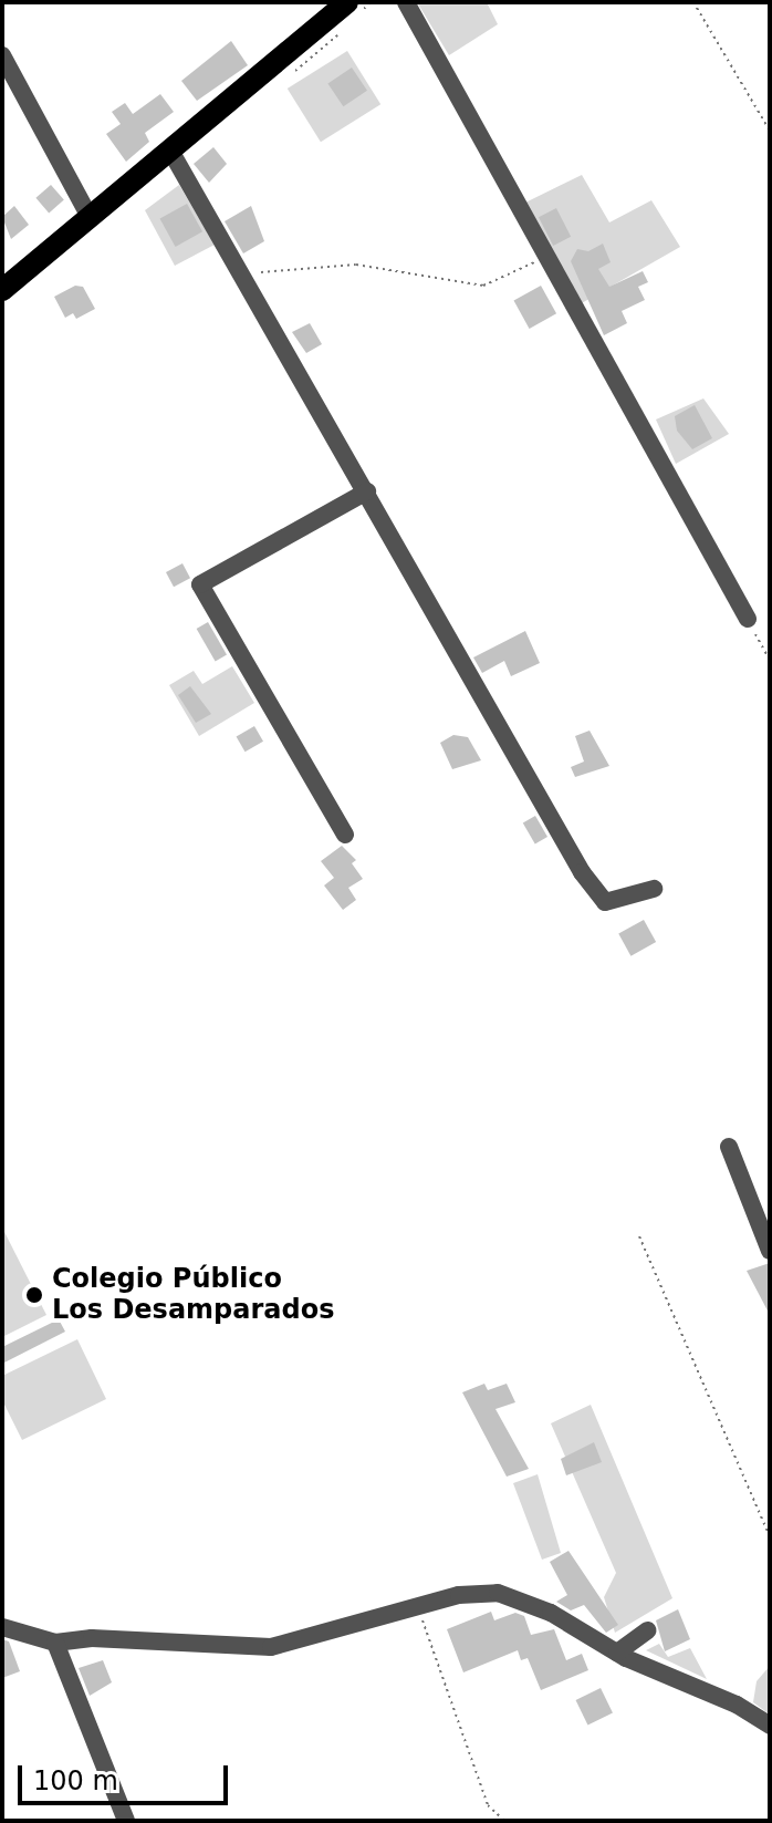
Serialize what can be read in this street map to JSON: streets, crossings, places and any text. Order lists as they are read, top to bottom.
{
  "places": ["Colegio Público Los Desamparados"],
  "scale_bar": "100 m"
}
